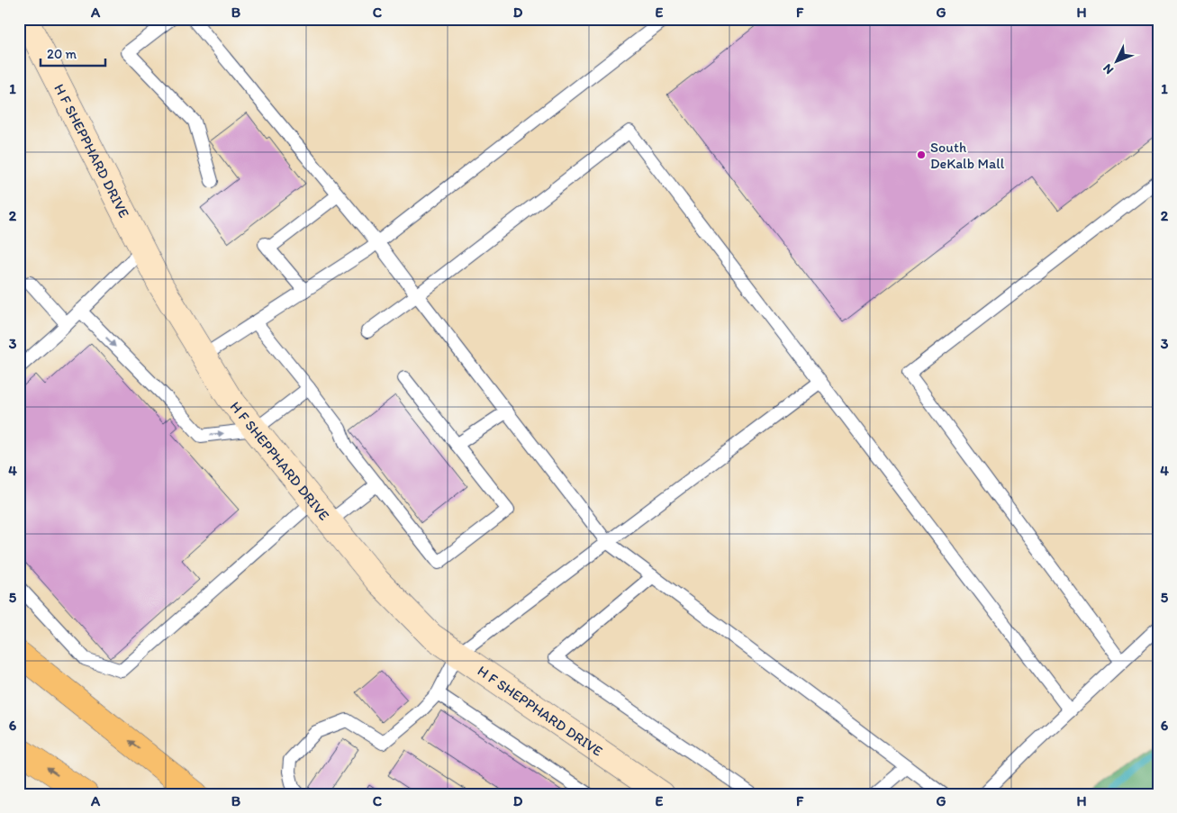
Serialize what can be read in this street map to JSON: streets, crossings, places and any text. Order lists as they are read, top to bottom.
{
  "streets": {
    "street": ["H F SHEPPHARD DRIVE"]
  },
  "places": ["South DeKalb Mall"],
  "scale_bar": "20 m",
  "north": "bottom left",
  "grid": {
    "columns": [
      "A",
      "B",
      "C",
      "D",
      "E",
      "F",
      "G",
      "H"
    ],
    "rows": [
      "1",
      "2",
      "3",
      "4",
      "5",
      "6"
    ]
  }
}
